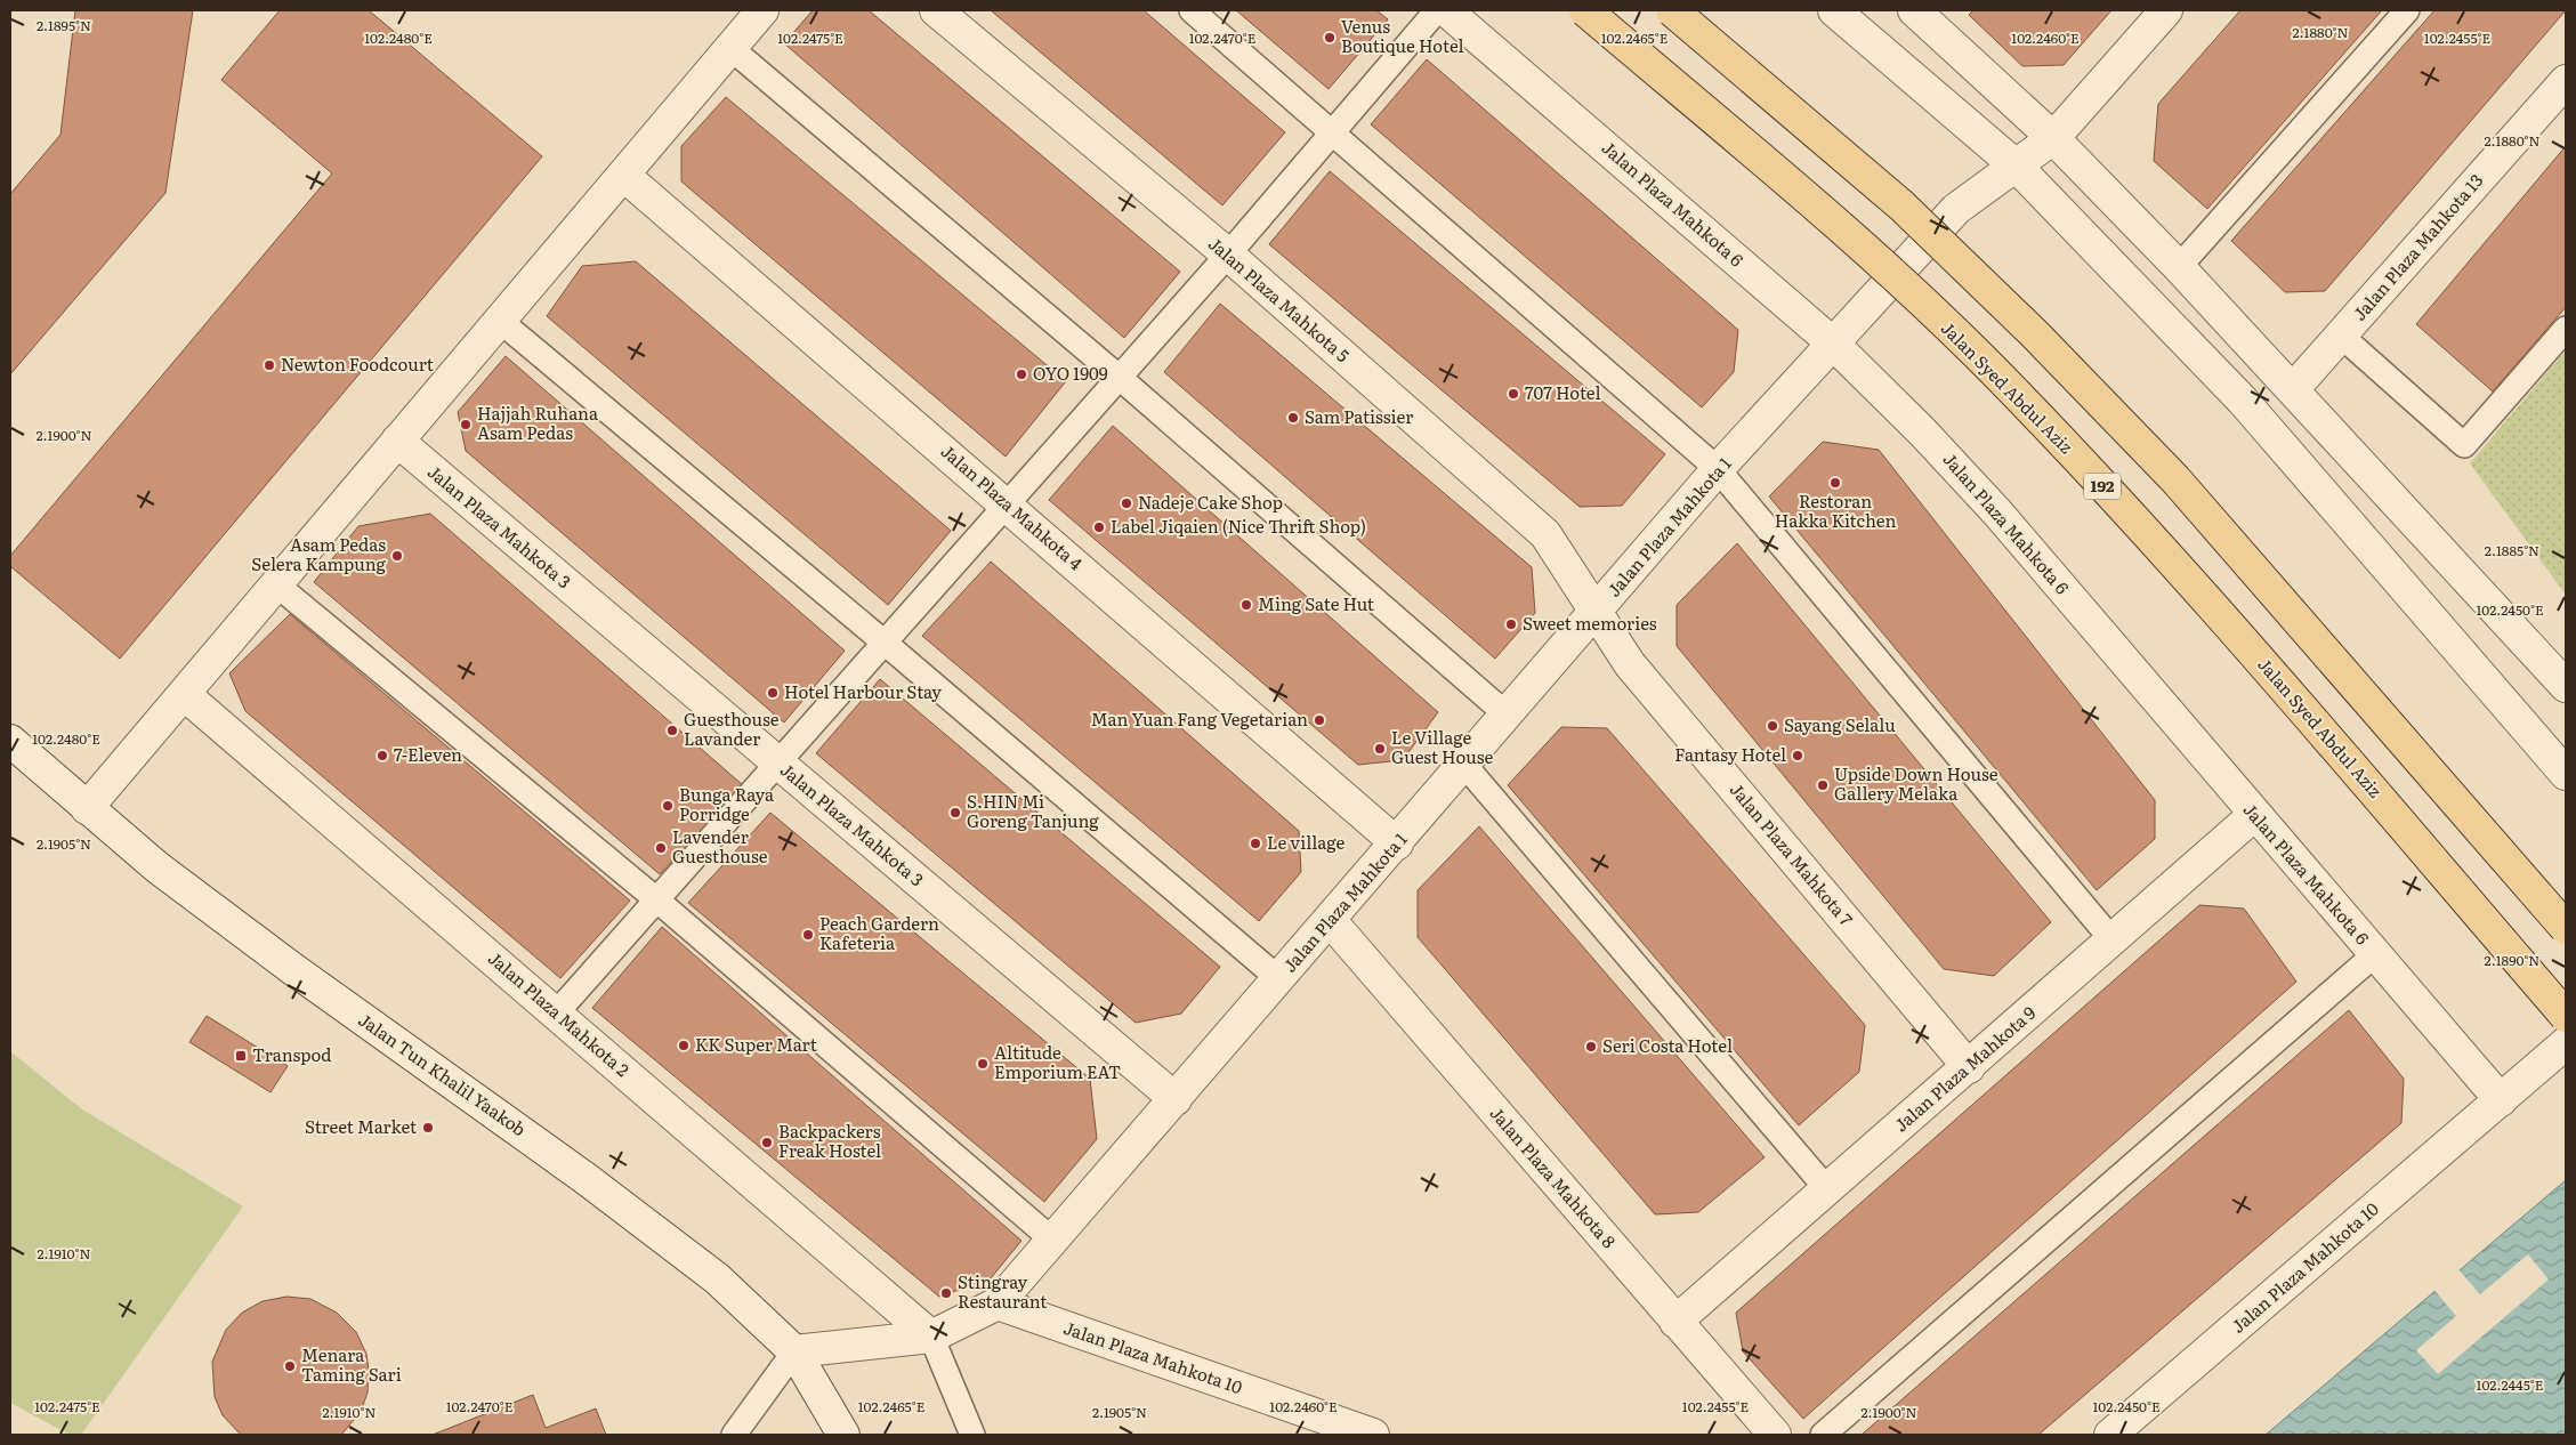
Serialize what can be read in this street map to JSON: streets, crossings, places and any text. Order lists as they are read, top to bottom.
{
  "streets": {
    "main road": ["Jalan Syed Abdul Aziz", "192"],
    "street": [
      "Jalan Plaza Mahkota 6",
      "Jalan Plaza Mahkota 13",
      "Jalan Plaza Mahkota 5",
      "Jalan Plaza Mahkota 4",
      "Jalan Plaza Mahkota 3",
      "Jalan Plaza Mahkota 1",
      "Jalan Plaza Mahkota 7",
      "Jalan Plaza Mahkota 2",
      "Jalan Plaza Mahkota 9",
      "Jalan Tun Khalil Yaakob",
      "Jalan Plaza Mahkota 8",
      "Jalan Plaza Mahkota 10"
    ]
  },
  "crossings": [
    ["Jalan Plaza Mahkota 6", "Jalan Plaza Mahkota 1"],
    ["Jalan Plaza Mahkota 6", "Jalan Plaza Mahkota 9"],
    ["Jalan Plaza Mahkota 6", "Jalan Plaza Mahkota 10"],
    ["Jalan Plaza Mahkota 5", "Jalan Plaza Mahkota 1"],
    ["Jalan Plaza Mahkota 5", "Jalan Plaza Mahkota 7"],
    ["Jalan Plaza Mahkota 4", "Jalan Plaza Mahkota 1"],
    ["Jalan Plaza Mahkota 3", "Jalan Plaza Mahkota 1"],
    ["Jalan Plaza Mahkota 1", "Jalan Plaza Mahkota 7"],
    ["Jalan Plaza Mahkota 1", "Jalan Plaza Mahkota 2"],
    ["Jalan Plaza Mahkota 1", "Jalan Tun Khalil Yaakob"],
    ["Jalan Plaza Mahkota 1", "Jalan Plaza Mahkota 8"],
    ["Jalan Plaza Mahkota 1", "Jalan Plaza Mahkota 10"],
    ["Jalan Plaza Mahkota 7", "Jalan Plaza Mahkota 9"],
    ["Jalan Plaza Mahkota 9", "Jalan Plaza Mahkota 8"]
  ],
  "places": {
    "other": [
      "Venus Boutique Hotel",
      "Newton Foodcourt",
      "OYO 1909",
      "707 Hotel",
      "Sam Patissier",
      "Hajjah Ruhana Asam Pedas",
      "Restoran Hakka Kitchen",
      "Nadeje Cake Shop",
      "Label Jiqaien (Nice Thrift Shop)",
      "Asam Pedas Selera Kampung",
      "Ming Sate Hut",
      "Sweet memories",
      "Hotel Harbour Stay",
      "Man Yuan Fang Vegetarian",
      "Sayang Selalu",
      "Guesthouse Lavander",
      "Le Village Guest House",
      "7-Eleven",
      "Fantasy Hotel",
      "Upside Down House Gallery Melaka",
      "Bunga Raya Porridge",
      "S.HIN Mi Goreng Tanjung",
      "Le village",
      "Lavender Guesthouse",
      "Peach Gardern Kafeteria",
      "KK Super Mart",
      "Seri Costa Hotel",
      "Altitude Emporium EAT",
      "Street Market",
      "Backpackers Freak Hostel",
      "Stingray Restaurant",
      "Menara Taming Sari"
    ],
    "transit": ["Transpod"]
  },
  "coordinates": [
    "2.1895°N",
    "2.1880°N",
    "102.2480°E",
    "102.2475°E",
    "102.2470°E",
    "102.2465°E",
    "102.2460°E",
    "102.2455°E",
    "2.1900°N",
    "2.1885°N",
    "102.2450°E",
    "2.1905°N",
    "2.1890°N",
    "2.1910°N",
    "102.2445°E"
  ]
}
